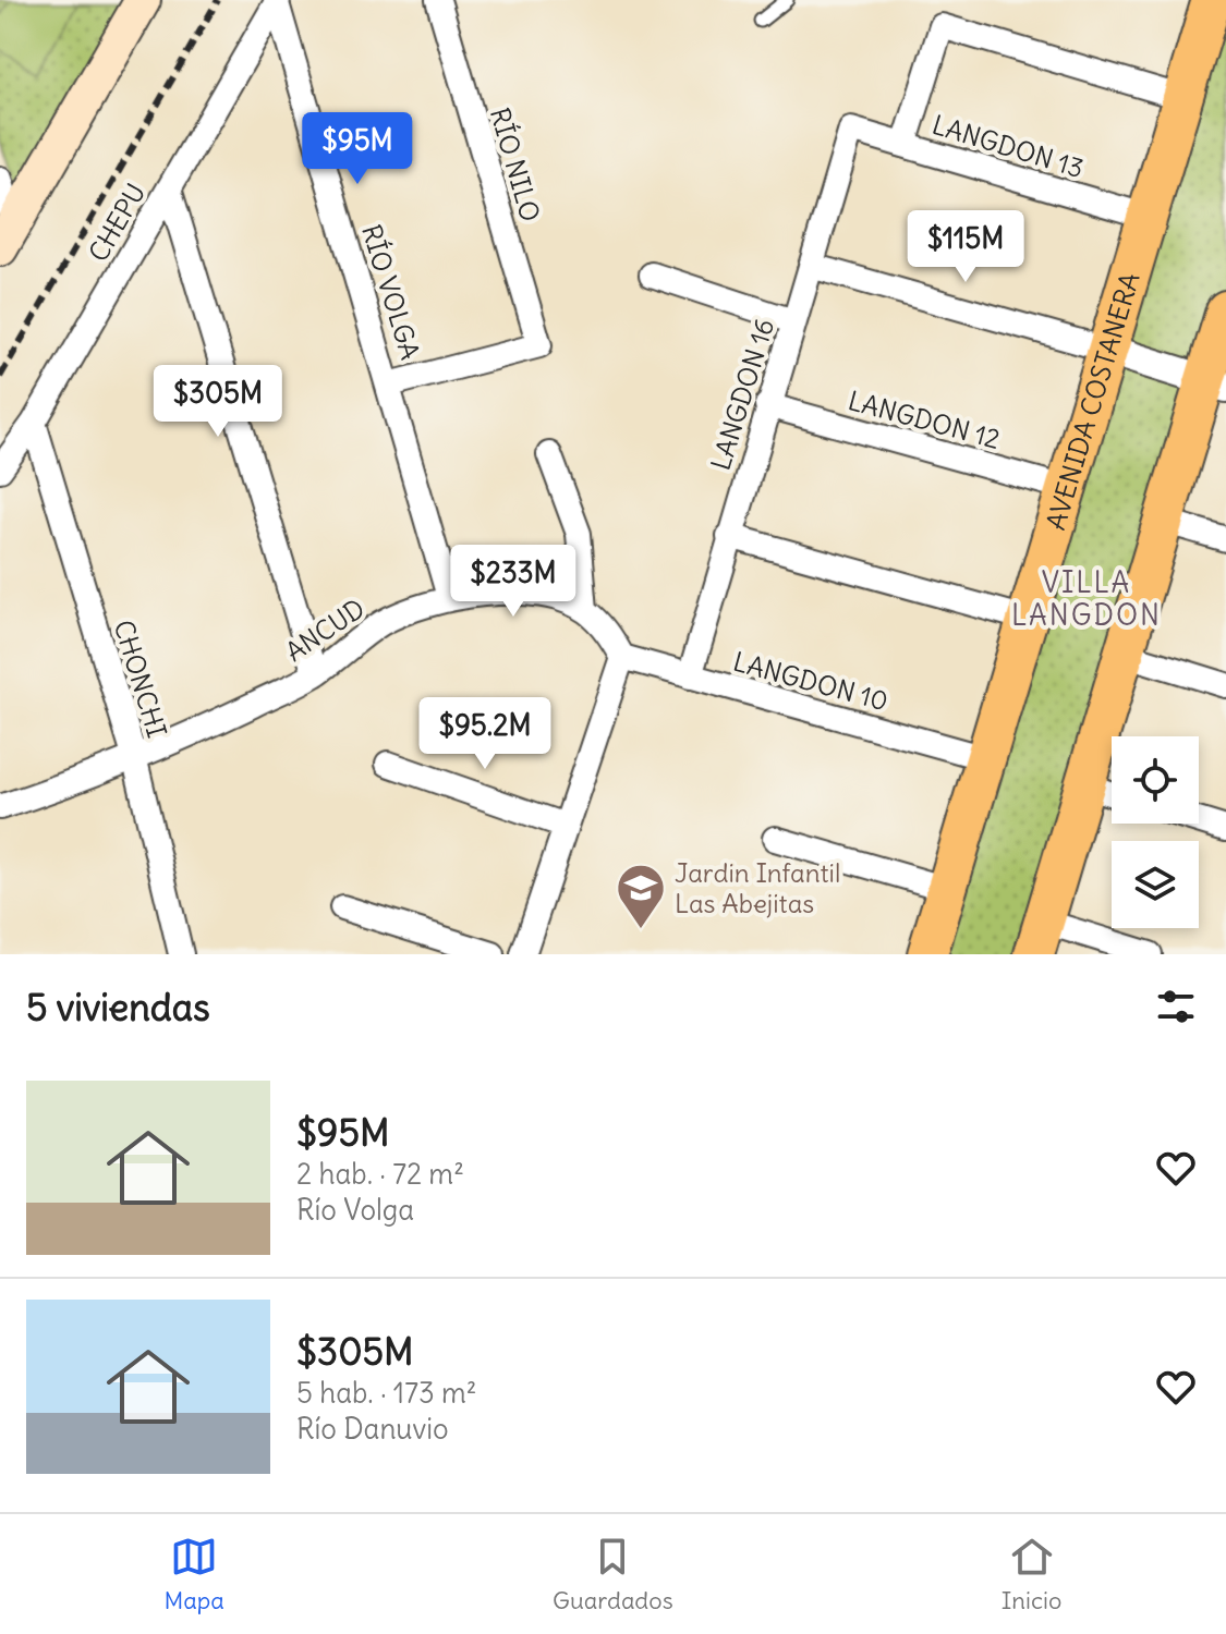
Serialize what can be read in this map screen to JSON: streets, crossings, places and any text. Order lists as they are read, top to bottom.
{
  "streets": {
    "main road": ["AVENIDA COSTANERA"],
    "street": [
      "LANGDON 13",
      "RÍO NILO",
      "CHEPU",
      "RÍO VOLGA",
      "LANGDON 16",
      "LANGDON 12",
      "ANCUD",
      "CHONCHI",
      "LANGDON 10"
    ]
  },
  "crossings": [
    ["LANGDON 13", "LANGDON 16"],
    ["LANGDON 13", "AVENIDA COSTANERA"],
    ["RÍO NILO", "RÍO VOLGA"],
    ["CHEPU", "RÍO VOLGA"],
    ["CHEPU", "CHONCHI"],
    ["RÍO VOLGA", "ANCUD"],
    ["LANGDON 16", "LANGDON 12"],
    ["LANGDON 16", "LANGDON 10"],
    ["AVENIDA COSTANERA", "LANGDON 12"],
    ["AVENIDA COSTANERA", "LANGDON 10"],
    ["ANCUD", "CHONCHI"],
    ["ANCUD", "LANGDON 10"]
  ],
  "districts": ["VILLA LANGDON"],
  "places": {
    "school or university": ["Jardin Infantil Las Abejitas"]
  },
  "page": {
    "price": [
      "$95M",
      "$115M",
      "$305M",
      "$233M",
      "$95.2M"
    ],
    "heading": "5 viviendas",
    "list": [
      {
        "name": "$95M",
        "note": "2 hab. · 72 m² · Río Volga"
      },
      {
        "name": "$305M",
        "note": "5 hab. · 173 m² · Río Danuvio"
      }
    ],
    "tabs": ["Mapa", "Guardados", "Inicio"]
  }
}
